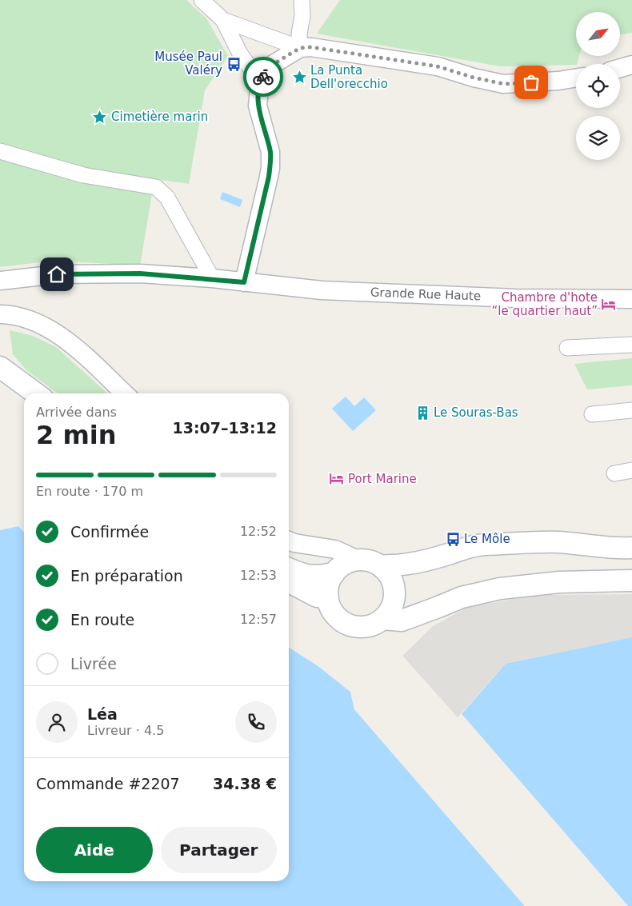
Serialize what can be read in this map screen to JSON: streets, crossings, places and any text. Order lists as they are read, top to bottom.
{
  "streets": {
    "street": ["Grande Rue Haute"]
  },
  "places": {
    "bus stop": ["Musée Paul Valéry", "Le Môle"],
    "place": ["La Punta Dell'orecchio", "Cimetière marin"],
    "hotel": ["Chambre d'hote “le quartier haut”", "Port Marine"],
    "building": ["Le Souras-Bas"]
  },
  "north": "top right",
  "page": {
    "heading": ["2 min", "Arrivée dans", "13:07–13:12"],
    "panel": [
      "Léa",
      "Livreur · 4.5",
      "Commande #2207",
      "34.38 €"
    ],
    "bar": "En route · 170 m",
    "list": [
      ["Confirmée", "12:52"],
      ["En préparation", "12:53"],
      ["En route", "12:57"],
      "Livrée"
    ],
    "buttons": ["Aide", "Partager"]
  }
}
